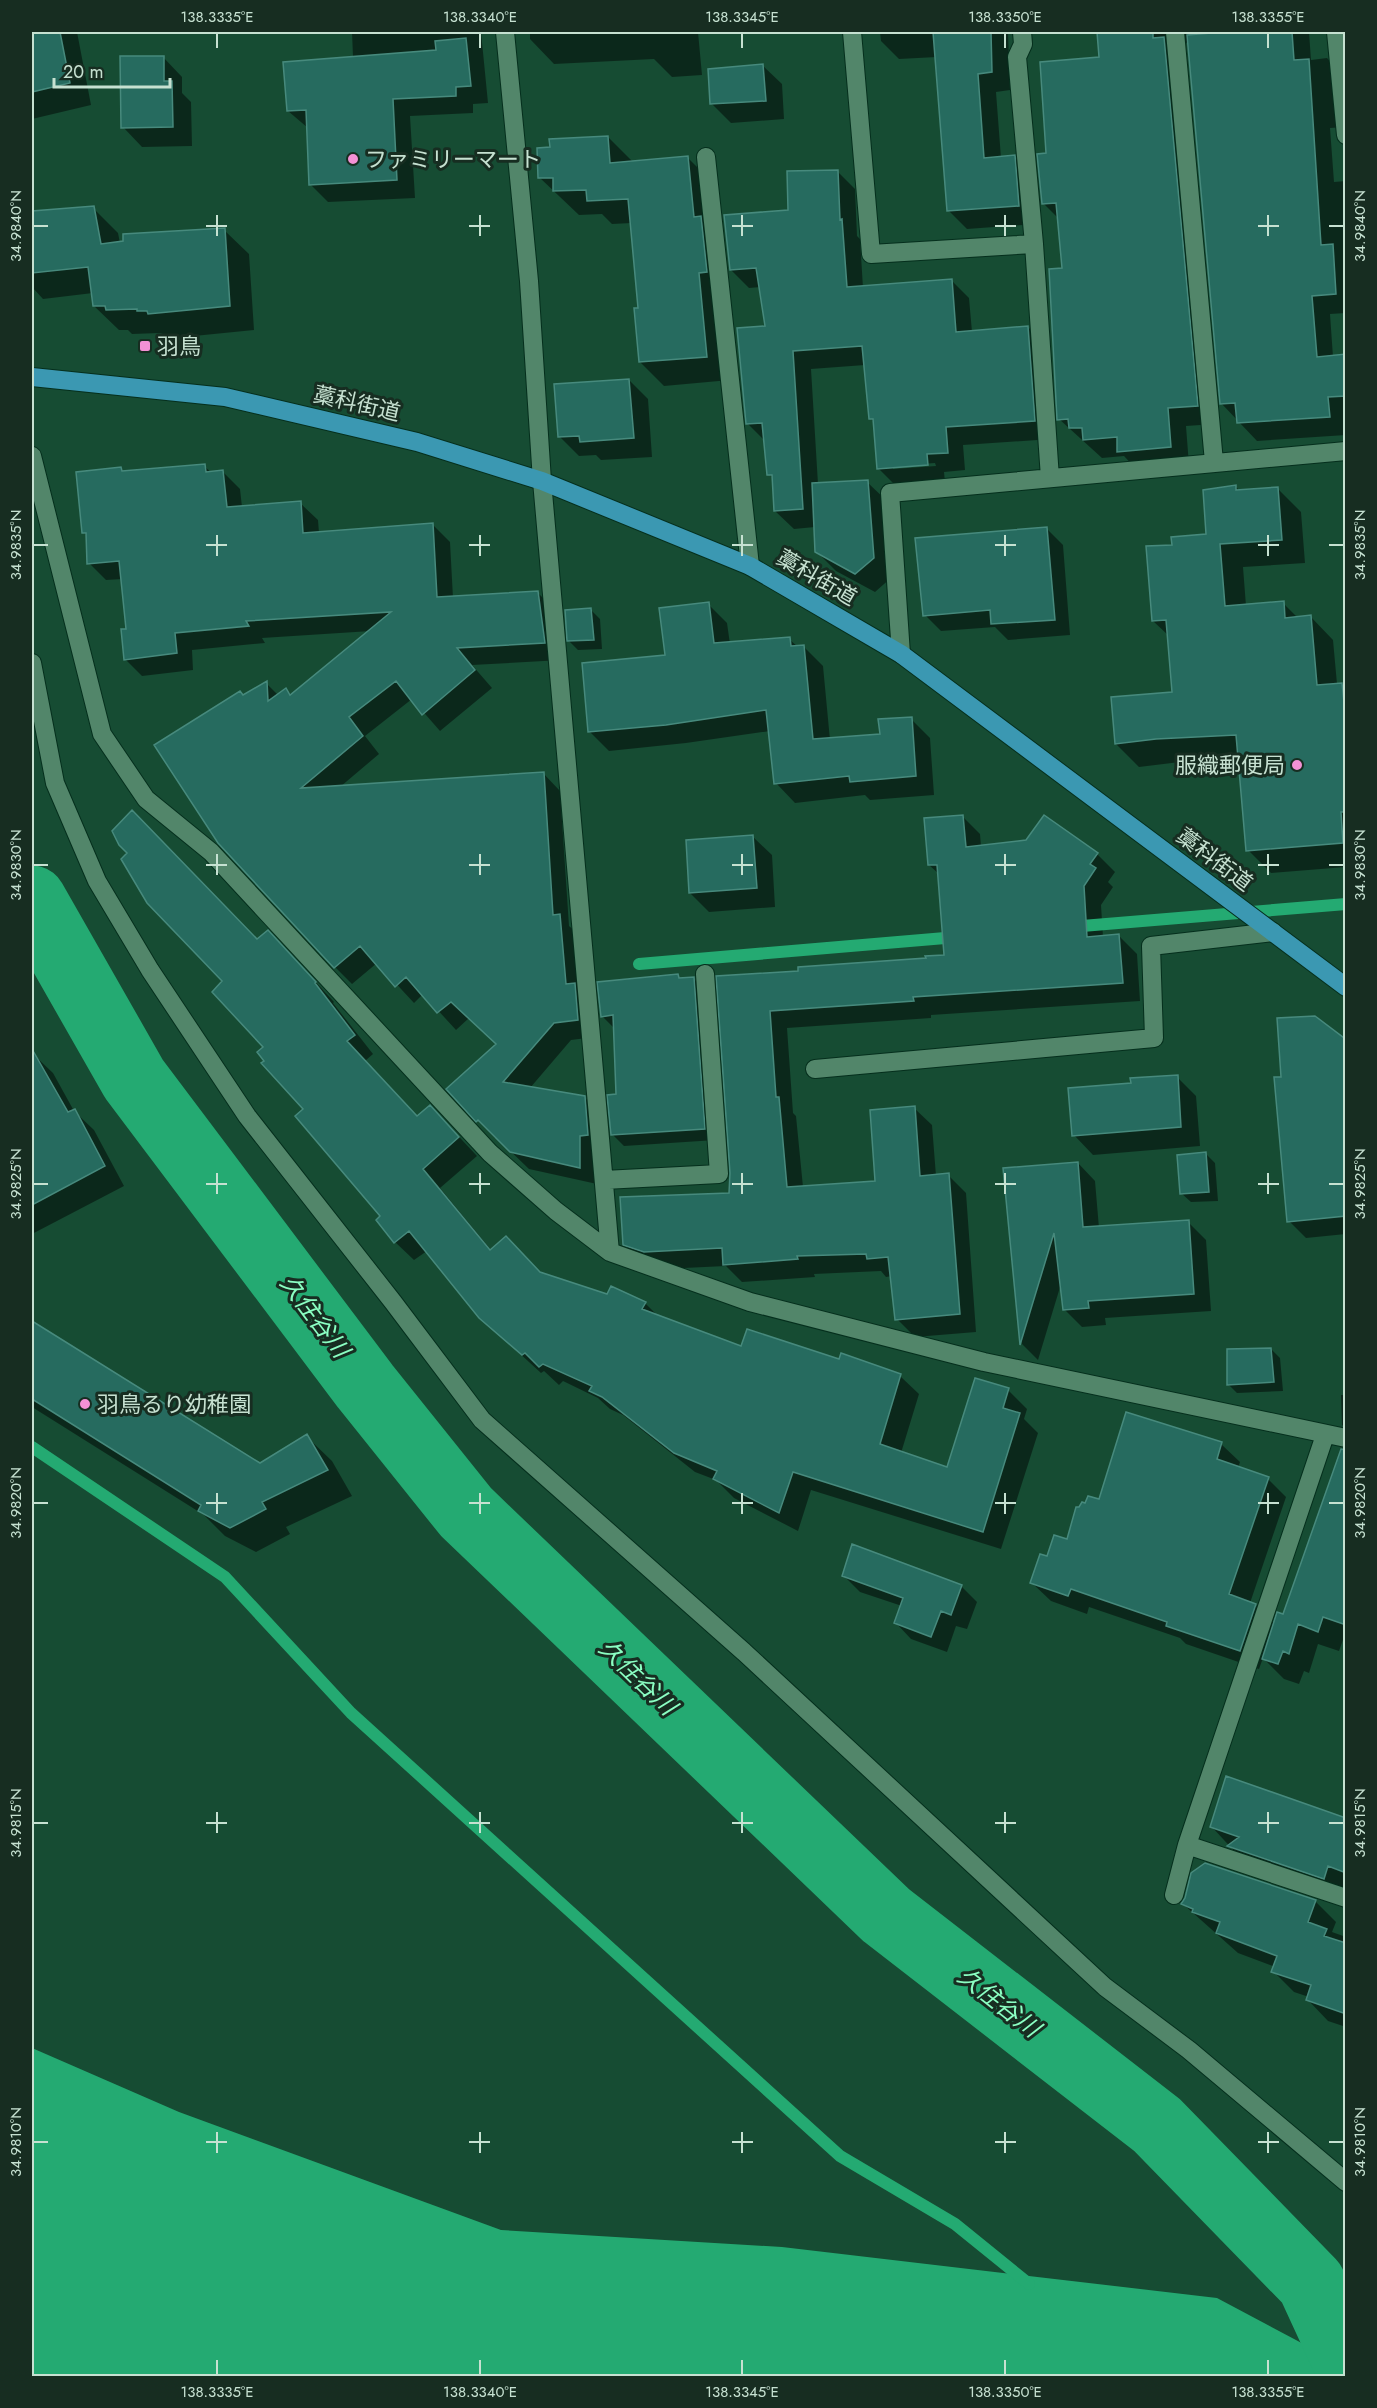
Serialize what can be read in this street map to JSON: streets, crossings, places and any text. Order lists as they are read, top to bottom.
{
  "streets": {
    "highway": ["藁科街道"]
  },
  "water": ["久住谷川"],
  "places": {
    "other": ["ファミリーマート", "服織郵便局", "羽鳥るり幼稚園"],
    "transit": ["羽鳥"]
  },
  "scale_bar": "20 m",
  "coordinates": [
    "138.3335°E",
    "138.3340°E",
    "138.3345°E",
    "138.3350°E",
    "138.3355°E",
    "34.9840°N",
    "34.9835°N",
    "34.9830°N",
    "34.9825°N",
    "34.9820°N",
    "34.9815°N",
    "34.9810°N"
  ]
}
